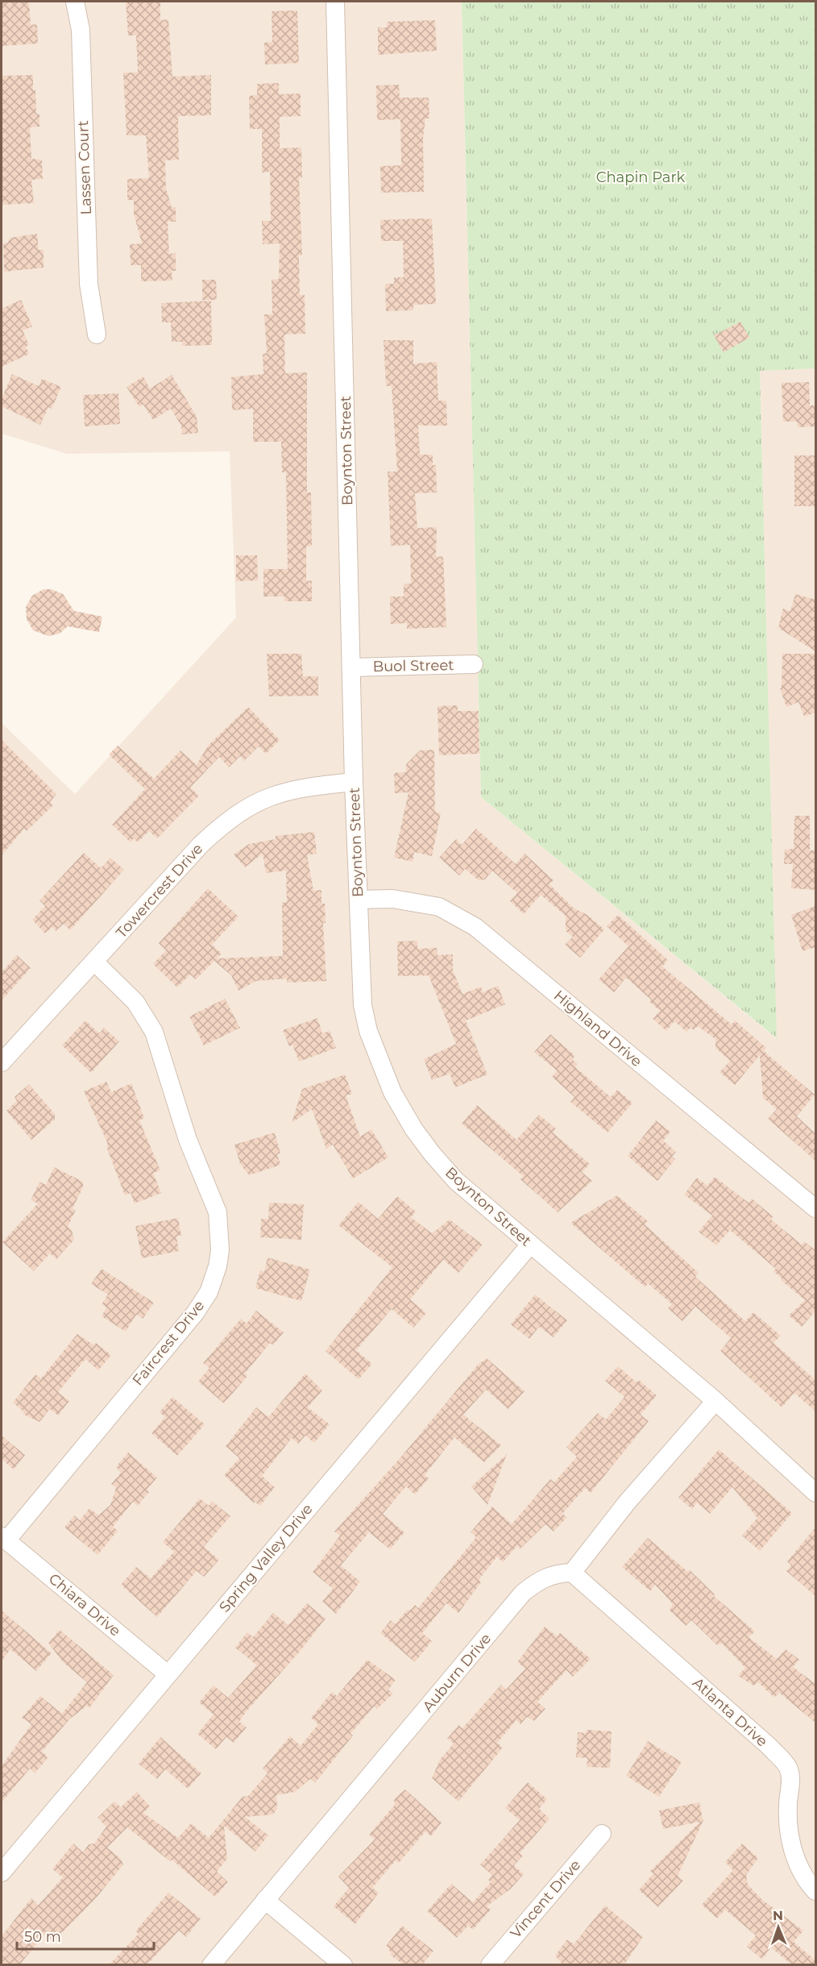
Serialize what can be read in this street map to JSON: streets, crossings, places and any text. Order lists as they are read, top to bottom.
{
  "streets": {
    "street": [
      "Lassen Court",
      "Boynton Street",
      "Buol Street",
      "Towercrest Drive",
      "Highland Drive",
      "Faircrest Drive",
      "Spring Valley Drive",
      "Chiara Drive",
      "Auburn Drive",
      "Atlanta Drive",
      "Vincent Drive"
    ]
  },
  "crossings": [
    ["Boynton Street", "Buol Street"],
    ["Boynton Street", "Towercrest Drive"],
    ["Boynton Street", "Highland Drive"],
    ["Boynton Street", "Spring Valley Drive"],
    ["Towercrest Drive", "Faircrest Drive"],
    ["Faircrest Drive", "Chiara Drive"],
    ["Spring Valley Drive", "Chiara Drive"],
    ["Auburn Drive", "Atlanta Drive"]
  ],
  "parks": ["Chapin Park"],
  "scale_bar": "50 m",
  "north": "top"
}
